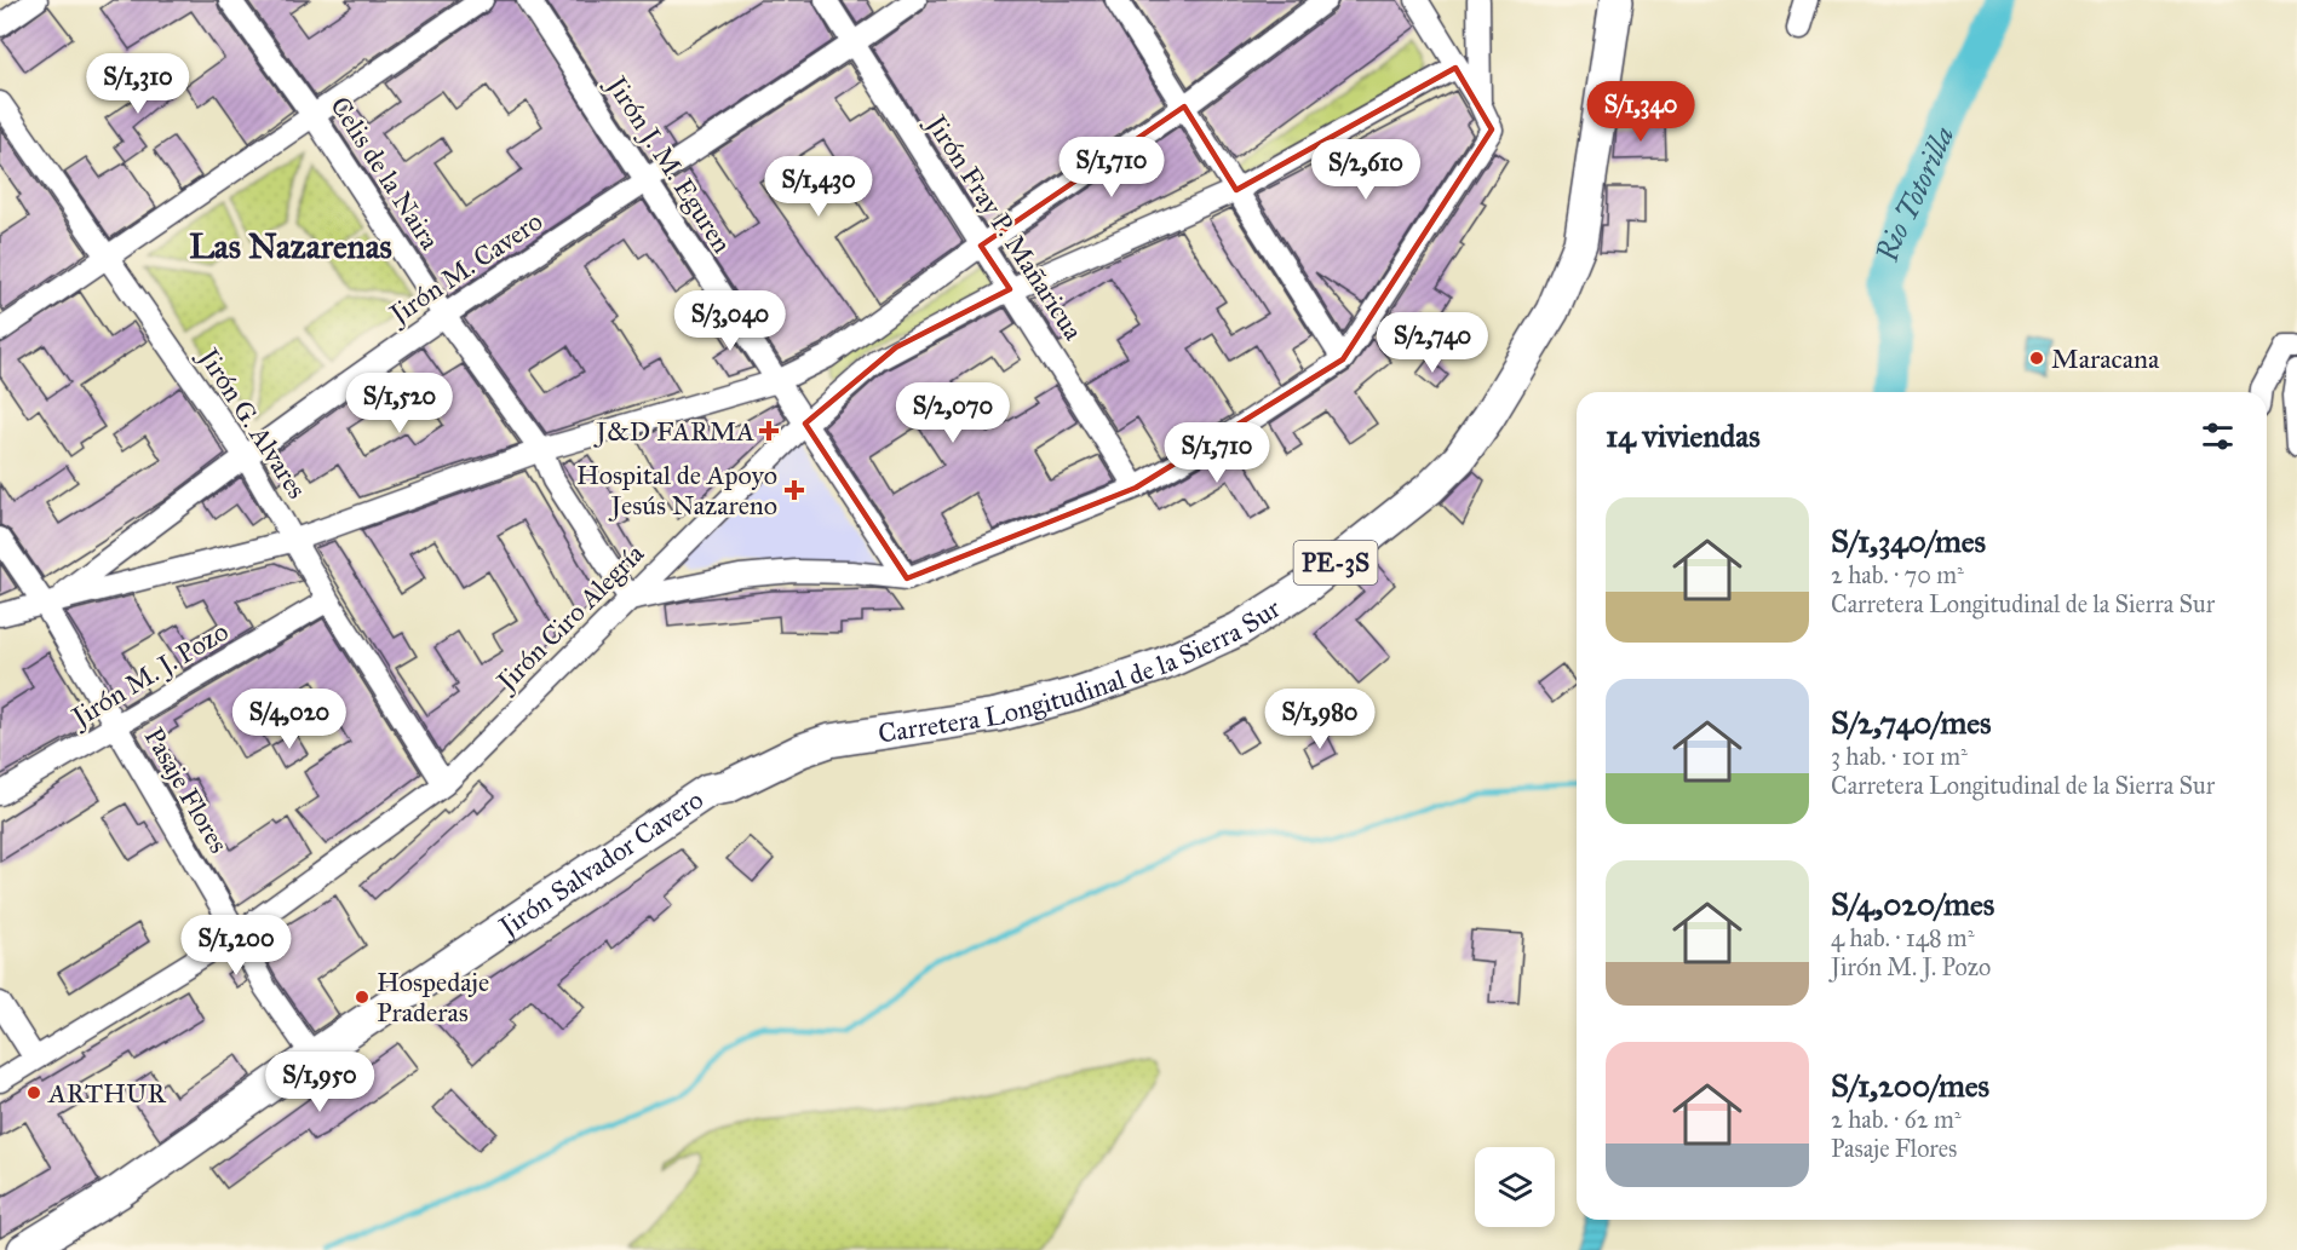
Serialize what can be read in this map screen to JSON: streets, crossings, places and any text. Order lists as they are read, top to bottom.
{
  "streets": {
    "highway": ["PE-3S", "Carretera Longitudinal de la Sierra Sur", "Jirón Salvador Cavero"],
    "street": [
      "Jirón J. M. Eguren",
      "Celis de la Naira",
      "Jirón Fray P. Mañaricua",
      "Jirón M. Cavero",
      "Jirón G. Alvares",
      "Jirón Ciro Alegría",
      "Jirón M. J. Pozo",
      "Pasaje Flores"
    ]
  },
  "crossings": [
    ["Jirón J. M. Eguren", "Jirón M. Cavero"],
    ["Jirón J. M. Eguren", "Jirón Ciro Alegría"],
    ["Celis de la Naira", "Jirón M. Cavero"],
    ["Celis de la Naira", "Jirón Ciro Alegría"],
    ["Jirón Fray P. Mañaricua", "Jirón M. Cavero"],
    ["Jirón Fray P. Mañaricua", "Jirón Ciro Alegría"],
    ["Jirón M. Cavero", "Jirón G. Alvares"],
    ["Jirón M. Cavero", "Pasaje Flores"],
    ["Jirón G. Alvares", "Jirón Ciro Alegría"],
    ["Jirón G. Alvares", "Jirón M. J. Pozo"],
    ["Jirón Ciro Alegría", "Pasaje Flores"],
    ["Carretera Longitudinal de la Sierra Sur", "Jirón Salvador Cavero"],
    ["Jirón M. J. Pozo", "Pasaje Flores"],
    ["Pasaje Flores", "Jirón Salvador Cavero"]
  ],
  "districts": ["Las Nazarenas"],
  "water": ["Rio Totorilla"],
  "places": {
    "other": ["Maracana", "Hospedaje Praderas", "ARTHUR"],
    "health": ["J&D FARMA", "Hospital de Apoyo Jesús Nazareno"]
  },
  "page": {
    "price": [
      "S/1,310",
      "S/1,340",
      "S/1,710",
      "S/2,610",
      "S/1,430",
      "S/3,040",
      "S/2,740",
      "S/1,520",
      "S/2,070",
      "S/1,710",
      "S/4,020",
      "S/1,980",
      "S/1,200",
      "S/1,950"
    ],
    "heading": "14 viviendas",
    "list": [
      {
        "name": "S/1,340/mes",
        "note": "2 hab. · 70 m² · Carretera Longitudinal de la Sierra Sur"
      },
      {
        "name": "S/2,740/mes",
        "note": "3 hab. · 101 m² · Carretera Longitudinal de la Sierra Sur"
      },
      {
        "name": "S/4,020/mes",
        "note": "4 hab. · 148 m² · Jirón M. J. Pozo"
      },
      {
        "name": "S/1,200/mes",
        "note": "2 hab. · 62 m² · Pasaje Flores"
      }
    ]
  }
}
